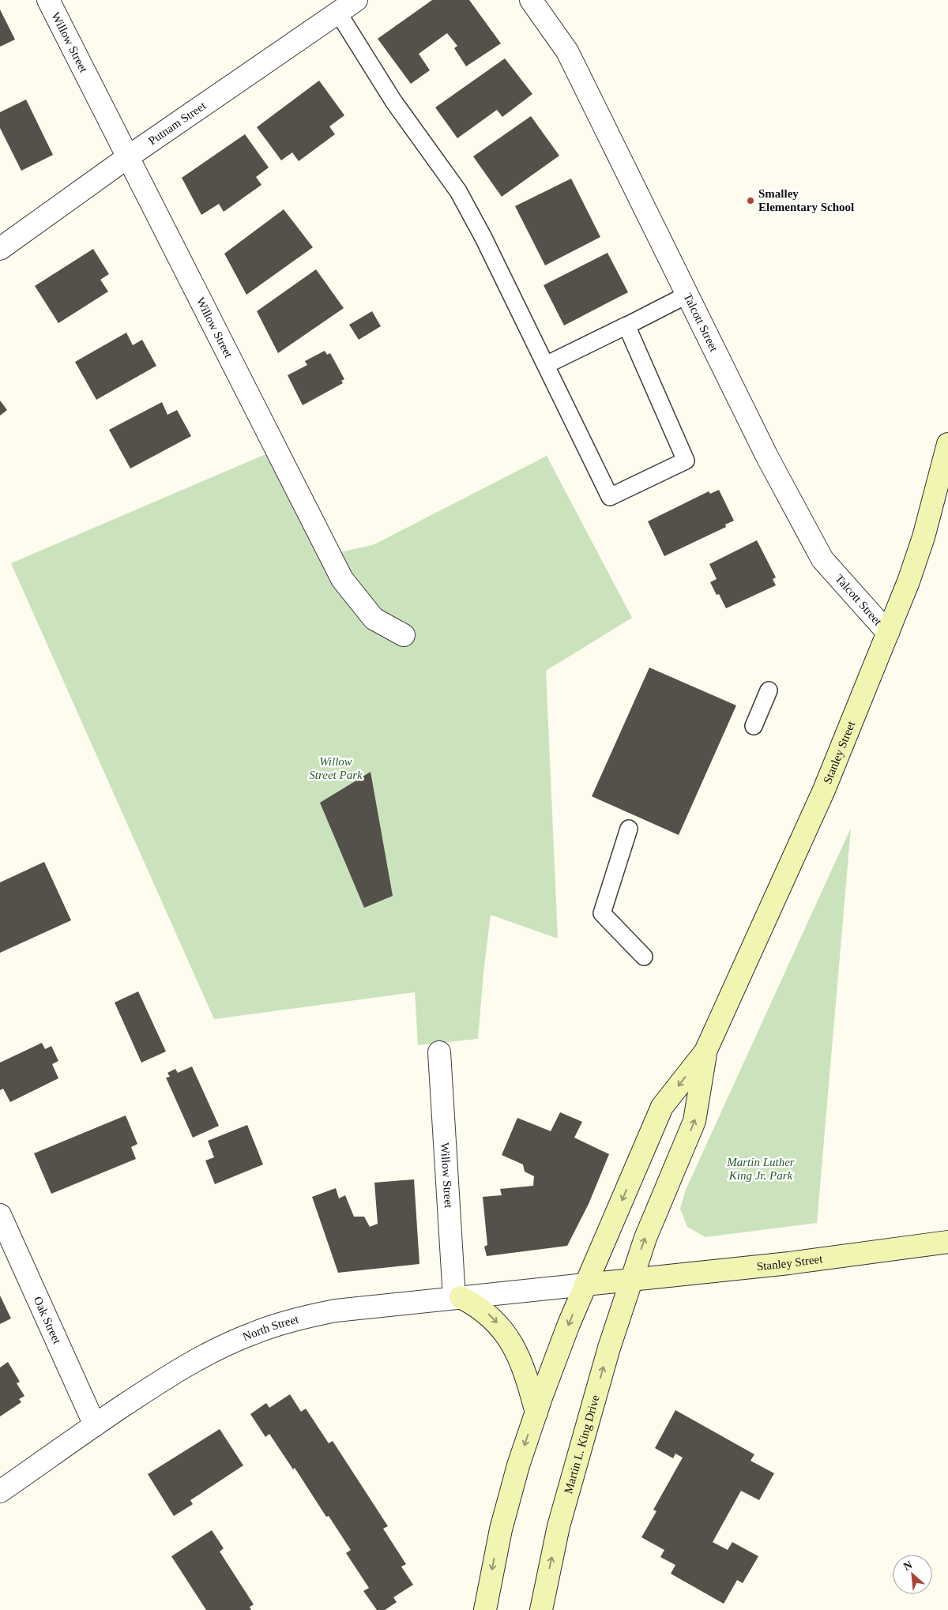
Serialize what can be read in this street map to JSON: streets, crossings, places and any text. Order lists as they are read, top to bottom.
{
  "streets": {
    "main road": ["Stanley Street", "Martin L. King Drive"],
    "street": [
      "Willow Street",
      "Putnam Street",
      "Talcott Street",
      "Oak Street",
      "North Street"
    ]
  },
  "crossings": [
    ["Willow Street", "Putnam Street"],
    ["Willow Street", "North Street"],
    ["Talcott Street", "Stanley Street"],
    ["Stanley Street", "North Street"],
    ["Stanley Street", "Martin L. King Drive"],
    ["Oak Street", "North Street"]
  ],
  "parks": ["Willow Street Park", "Martin Luther King Jr. Park"],
  "places": ["Smalley Elementary School"],
  "north": "top left"
}
